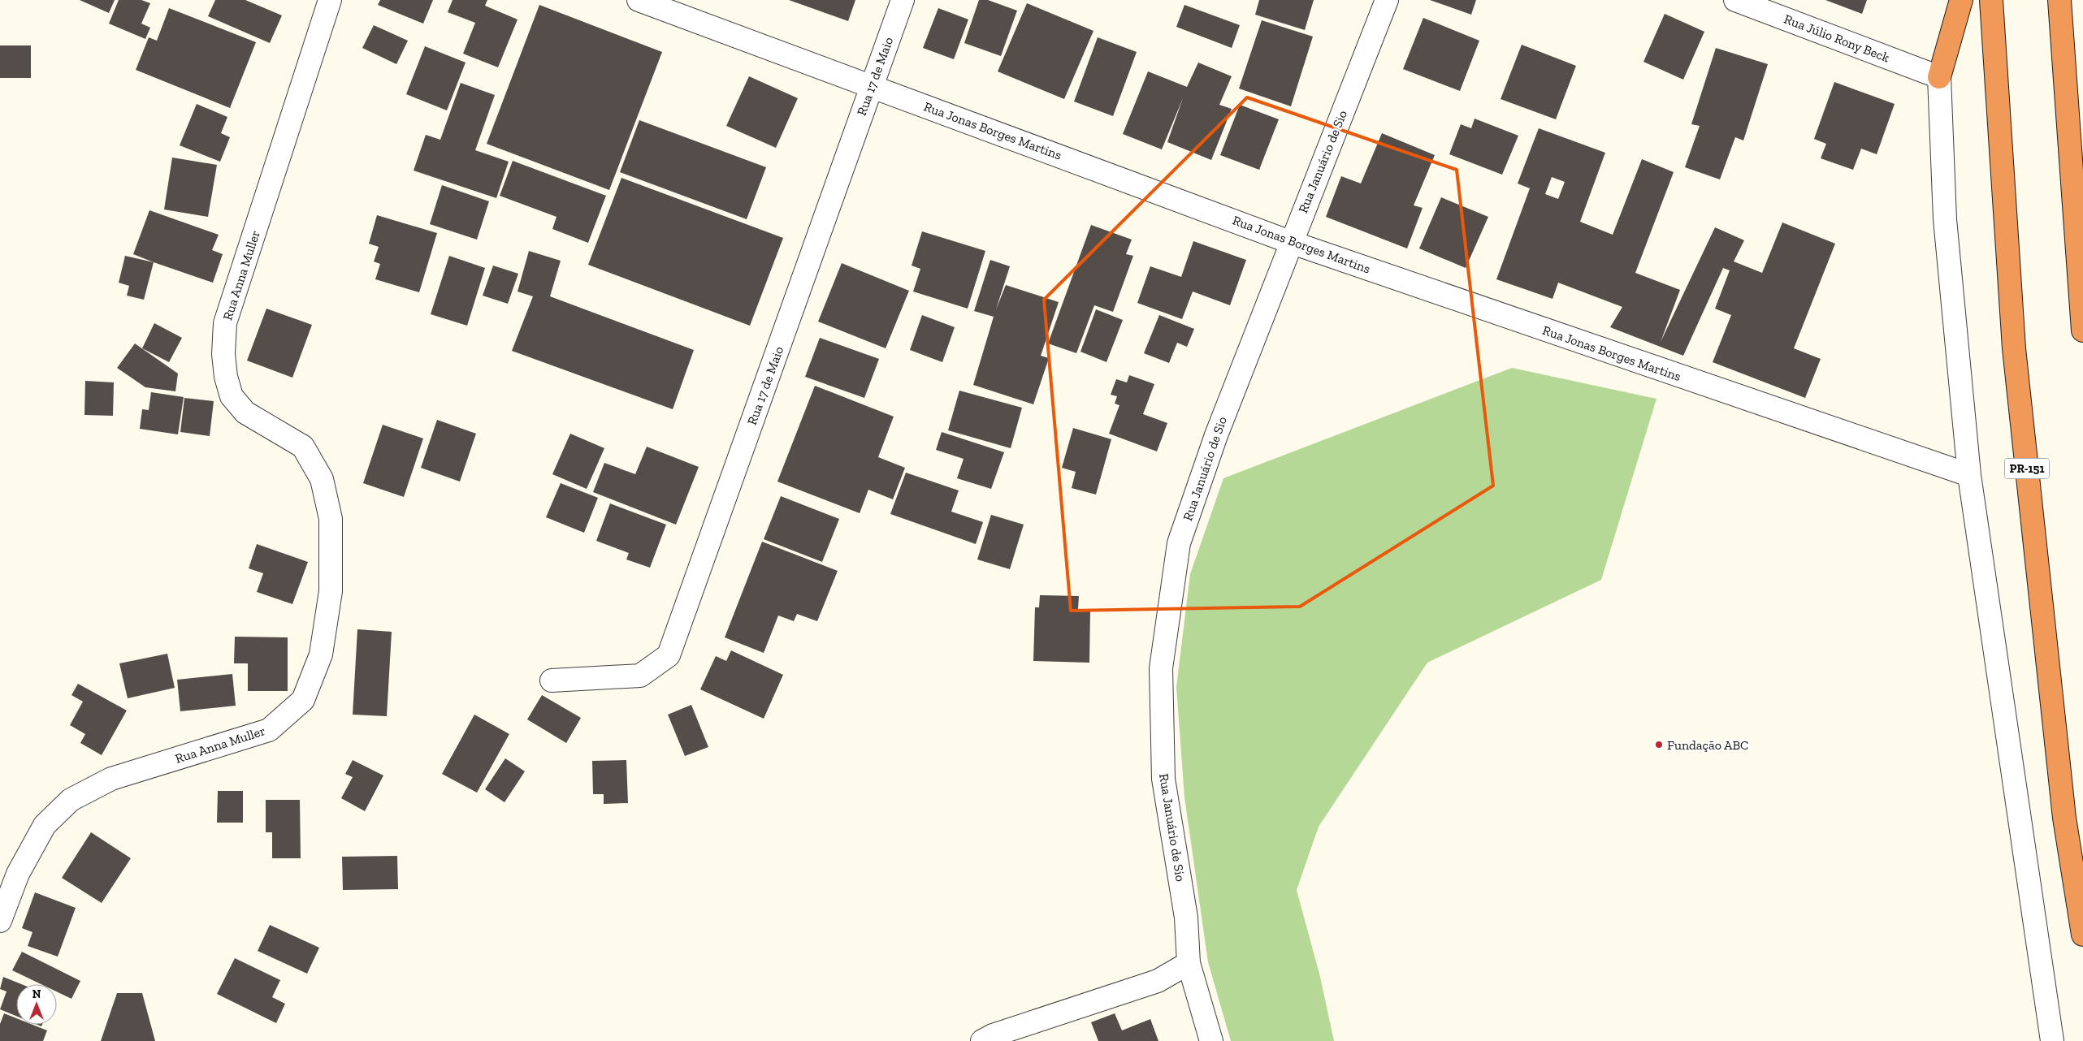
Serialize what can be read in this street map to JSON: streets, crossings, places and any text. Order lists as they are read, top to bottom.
{
  "streets": {
    "highway": ["PR-151"],
    "street": [
      "Rua Júlio Rony Beck",
      "Rua 17 de Maio",
      "Rua Jonas Borges Martins",
      "Rua Januário de Sio",
      "Rua Anna Muller"
    ]
  },
  "crossings": [
    ["Rua 17 de Maio", "Rua Jonas Borges Martins"],
    ["Rua Jonas Borges Martins", "Rua Januário de Sio"]
  ],
  "places": ["Fundação ABC"],
  "north": "top"
}
